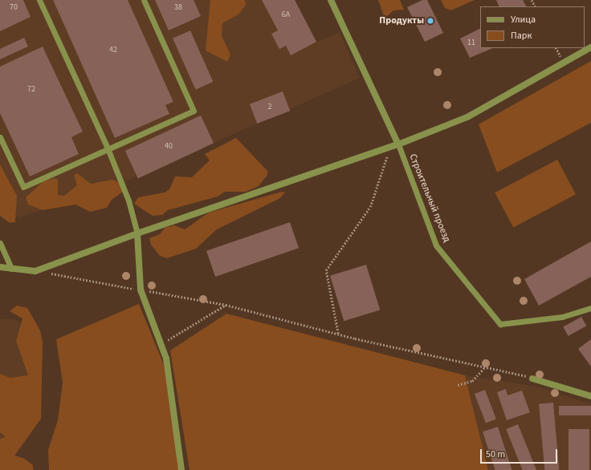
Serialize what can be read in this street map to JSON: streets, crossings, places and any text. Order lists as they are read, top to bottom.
{
  "streets": {
    "street": ["Строительный проезд"]
  },
  "places": ["Продукты"],
  "house_numbers": [
    "70",
    "38",
    "6А",
    "11",
    "42",
    "72",
    "2",
    "40"
  ],
  "legend": ["Улица", "Парк"],
  "scale_bar": "50 m"
}
